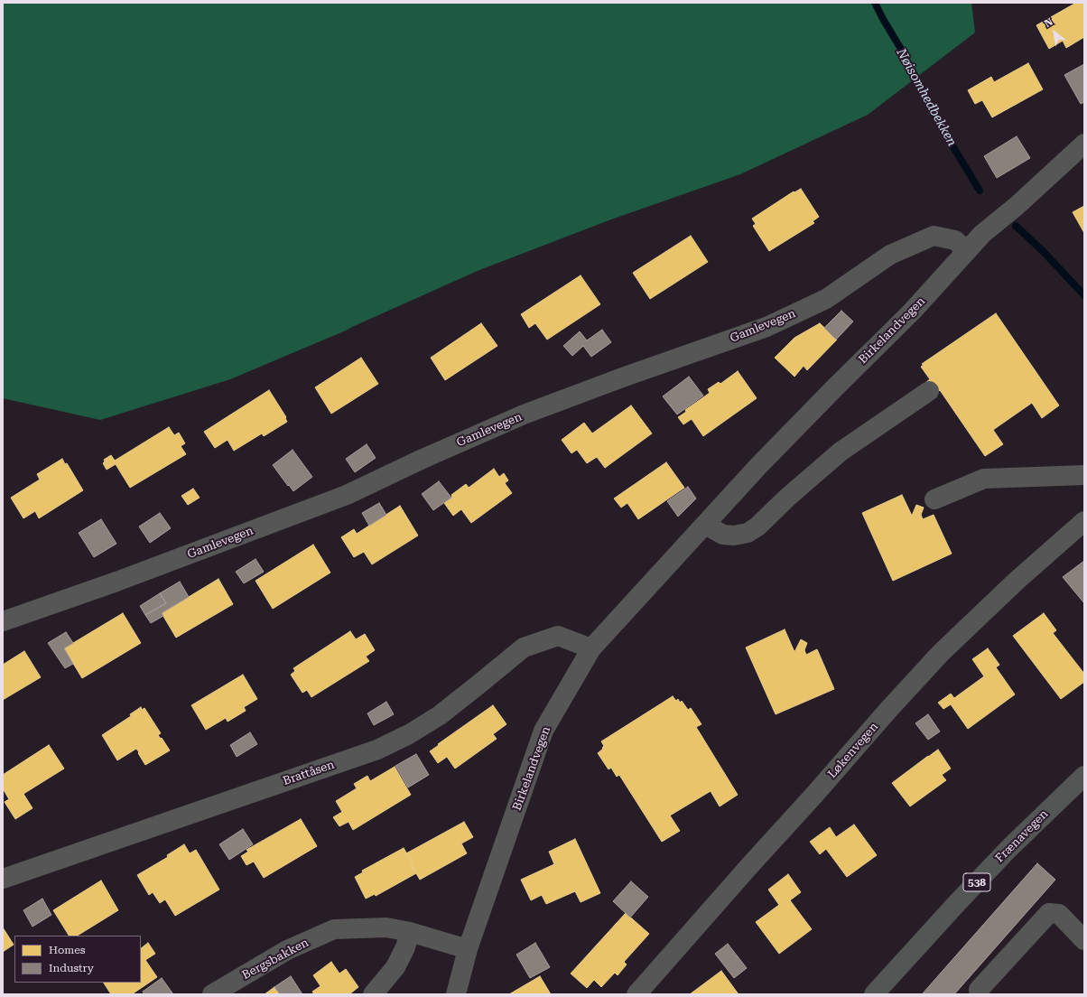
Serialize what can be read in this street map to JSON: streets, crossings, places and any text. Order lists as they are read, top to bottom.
{
  "streets": {
    "main road": ["Frænavegen", "538"],
    "street": [
      "Gamlevegen",
      "Birkelandvegen",
      "Løkenvegen",
      "Brattåsen",
      "Bergsbakken"
    ]
  },
  "crossings": [
    ["Gamlevegen", "Birkelandvegen"],
    ["Birkelandvegen", "Brattåsen"],
    ["Birkelandvegen", "Bergsbakken"]
  ],
  "water": ["Nøisomhedbekken"],
  "legend": ["Homes", "Industry"],
  "north": "top left"
}
